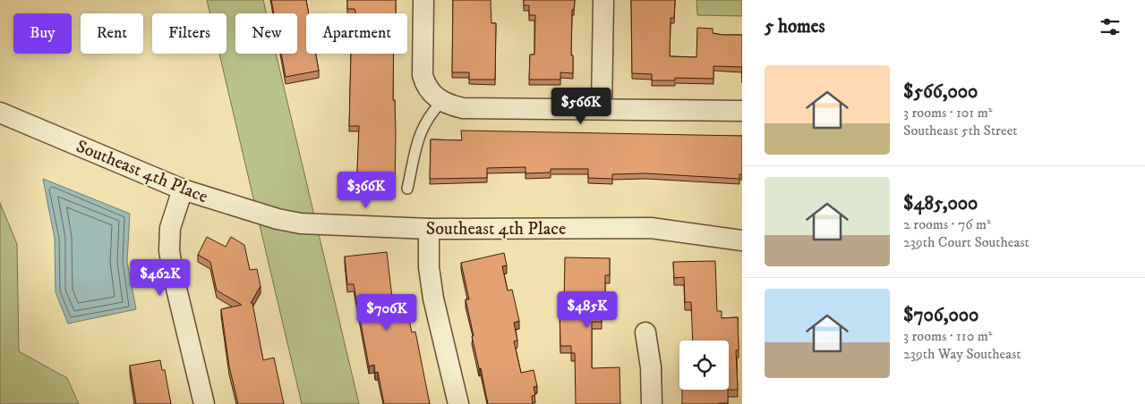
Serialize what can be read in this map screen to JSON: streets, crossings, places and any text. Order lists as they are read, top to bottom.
{
  "streets": {
    "street": ["Southeast 4th Place"]
  },
  "page": {
    "heading": "5 homes",
    "chip": [
      "Buy",
      "Rent",
      "Filters",
      "New",
      "Apartment"
    ],
    "list": [
      {
        "name": "$566,000",
        "note": "3 rooms · 101 m² · Southeast 5th Street"
      },
      {
        "name": "$485,000",
        "note": "2 rooms · 76 m² · 239th Court Southeast"
      },
      {
        "name": "$706,000",
        "note": "3 rooms · 110 m² · 239th Way Southeast"
      }
    ],
    "price": [
      "$566K",
      "$366K",
      "$462K",
      "$485K",
      "$706K"
    ]
  }
}
